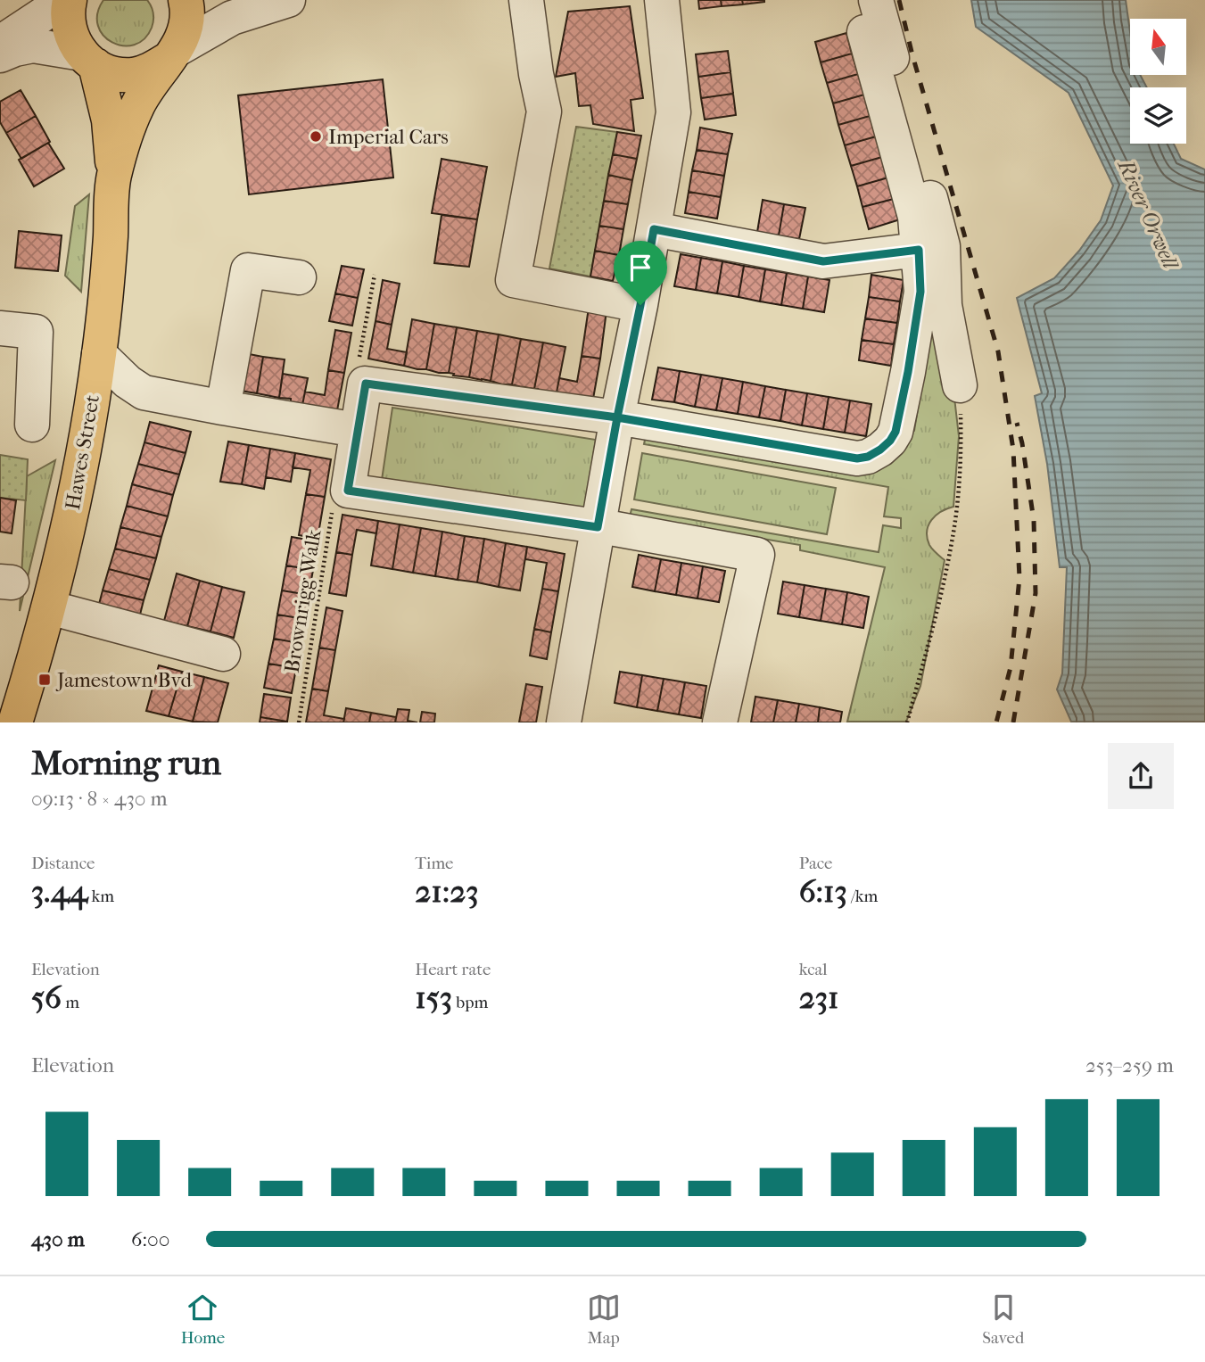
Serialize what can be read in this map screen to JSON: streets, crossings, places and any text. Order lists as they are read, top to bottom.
{
  "streets": {
    "main road": ["Hawes Street"],
    "path": ["Brownrigg Walk"]
  },
  "water": ["River Orwell"],
  "places": {
    "other": ["Imperial Cars"],
    "transit": ["Jamestown Bvd"]
  },
  "north": "top",
  "page": {
    "heading": ["Morning run", "09:13 · 8 × 430 m"],
    "stats": [
      ["Distance", "3.44 km"],
      ["Time", "21:23"],
      ["Pace", "6:13 /km"],
      ["Elevation", "56 m"],
      ["Heart rate", "153 bpm"],
      ["kcal", "231"]
    ],
    "chart": ["Elevation", "253–259 m"],
    "list": [
      {
        "name": "430 m",
        "note": "6:00"
      }
    ],
    "tabs": ["Home", "Map", "Saved"]
  }
}
